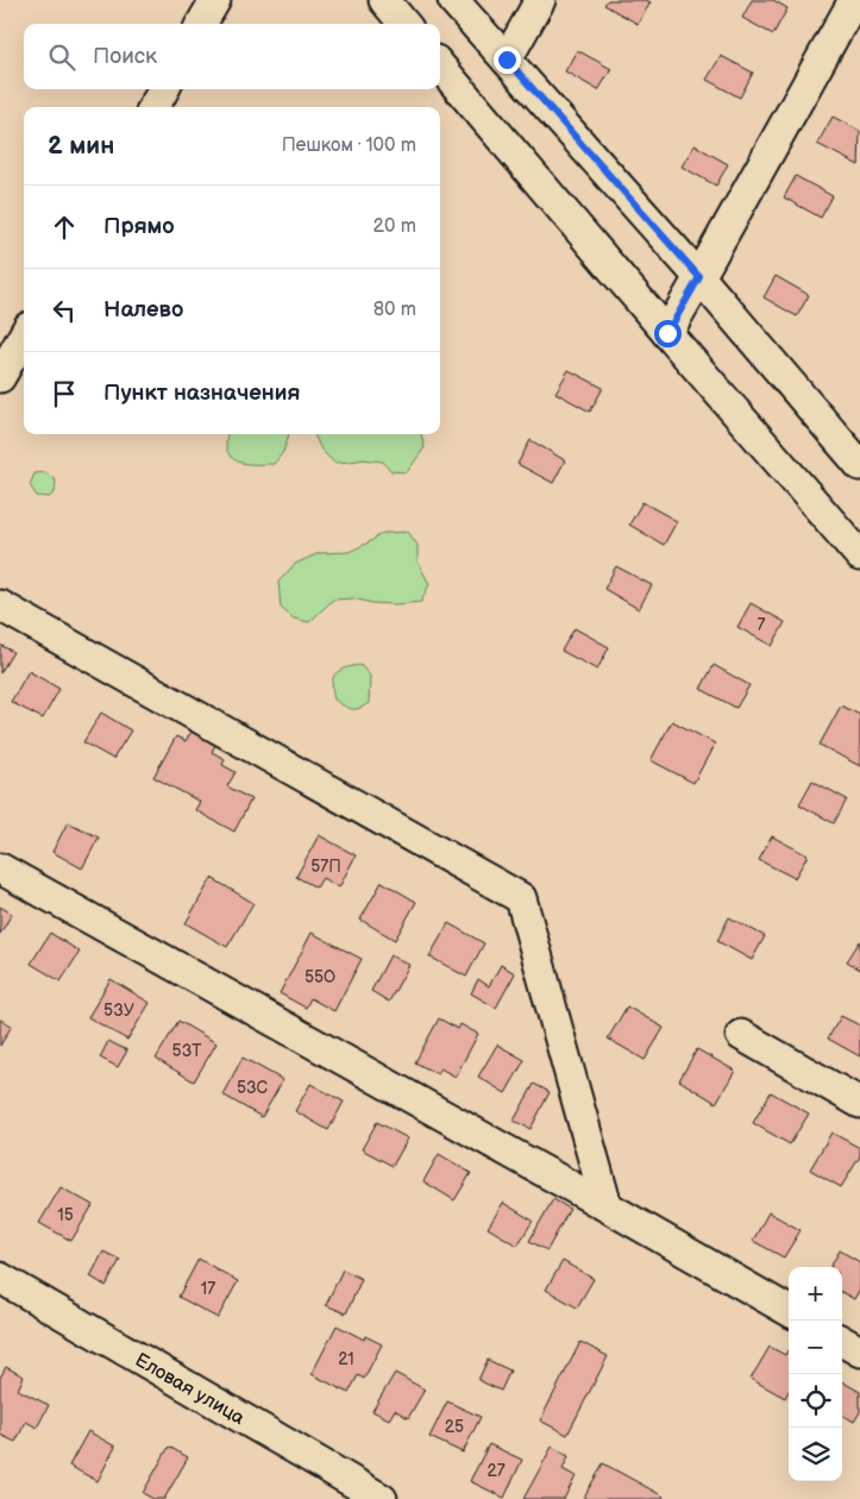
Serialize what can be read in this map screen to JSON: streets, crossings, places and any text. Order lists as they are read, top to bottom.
{
  "streets": {
    "street": ["Еловая улица"]
  },
  "house_numbers": [
    "7",
    "57П",
    "55О",
    "53У",
    "53Т",
    "53С",
    "15",
    "17",
    "21",
    "25",
    "27"
  ],
  "page": {
    "search": "Поиск",
    "heading": ["2 мин", "Пешком · 100 m"],
    "list": [
      ["Прямо", "20 m"],
      ["Налево", "80 m"],
      "Пункт назначения"
    ],
    "map_buttons": ["+", "−"]
  }
}
